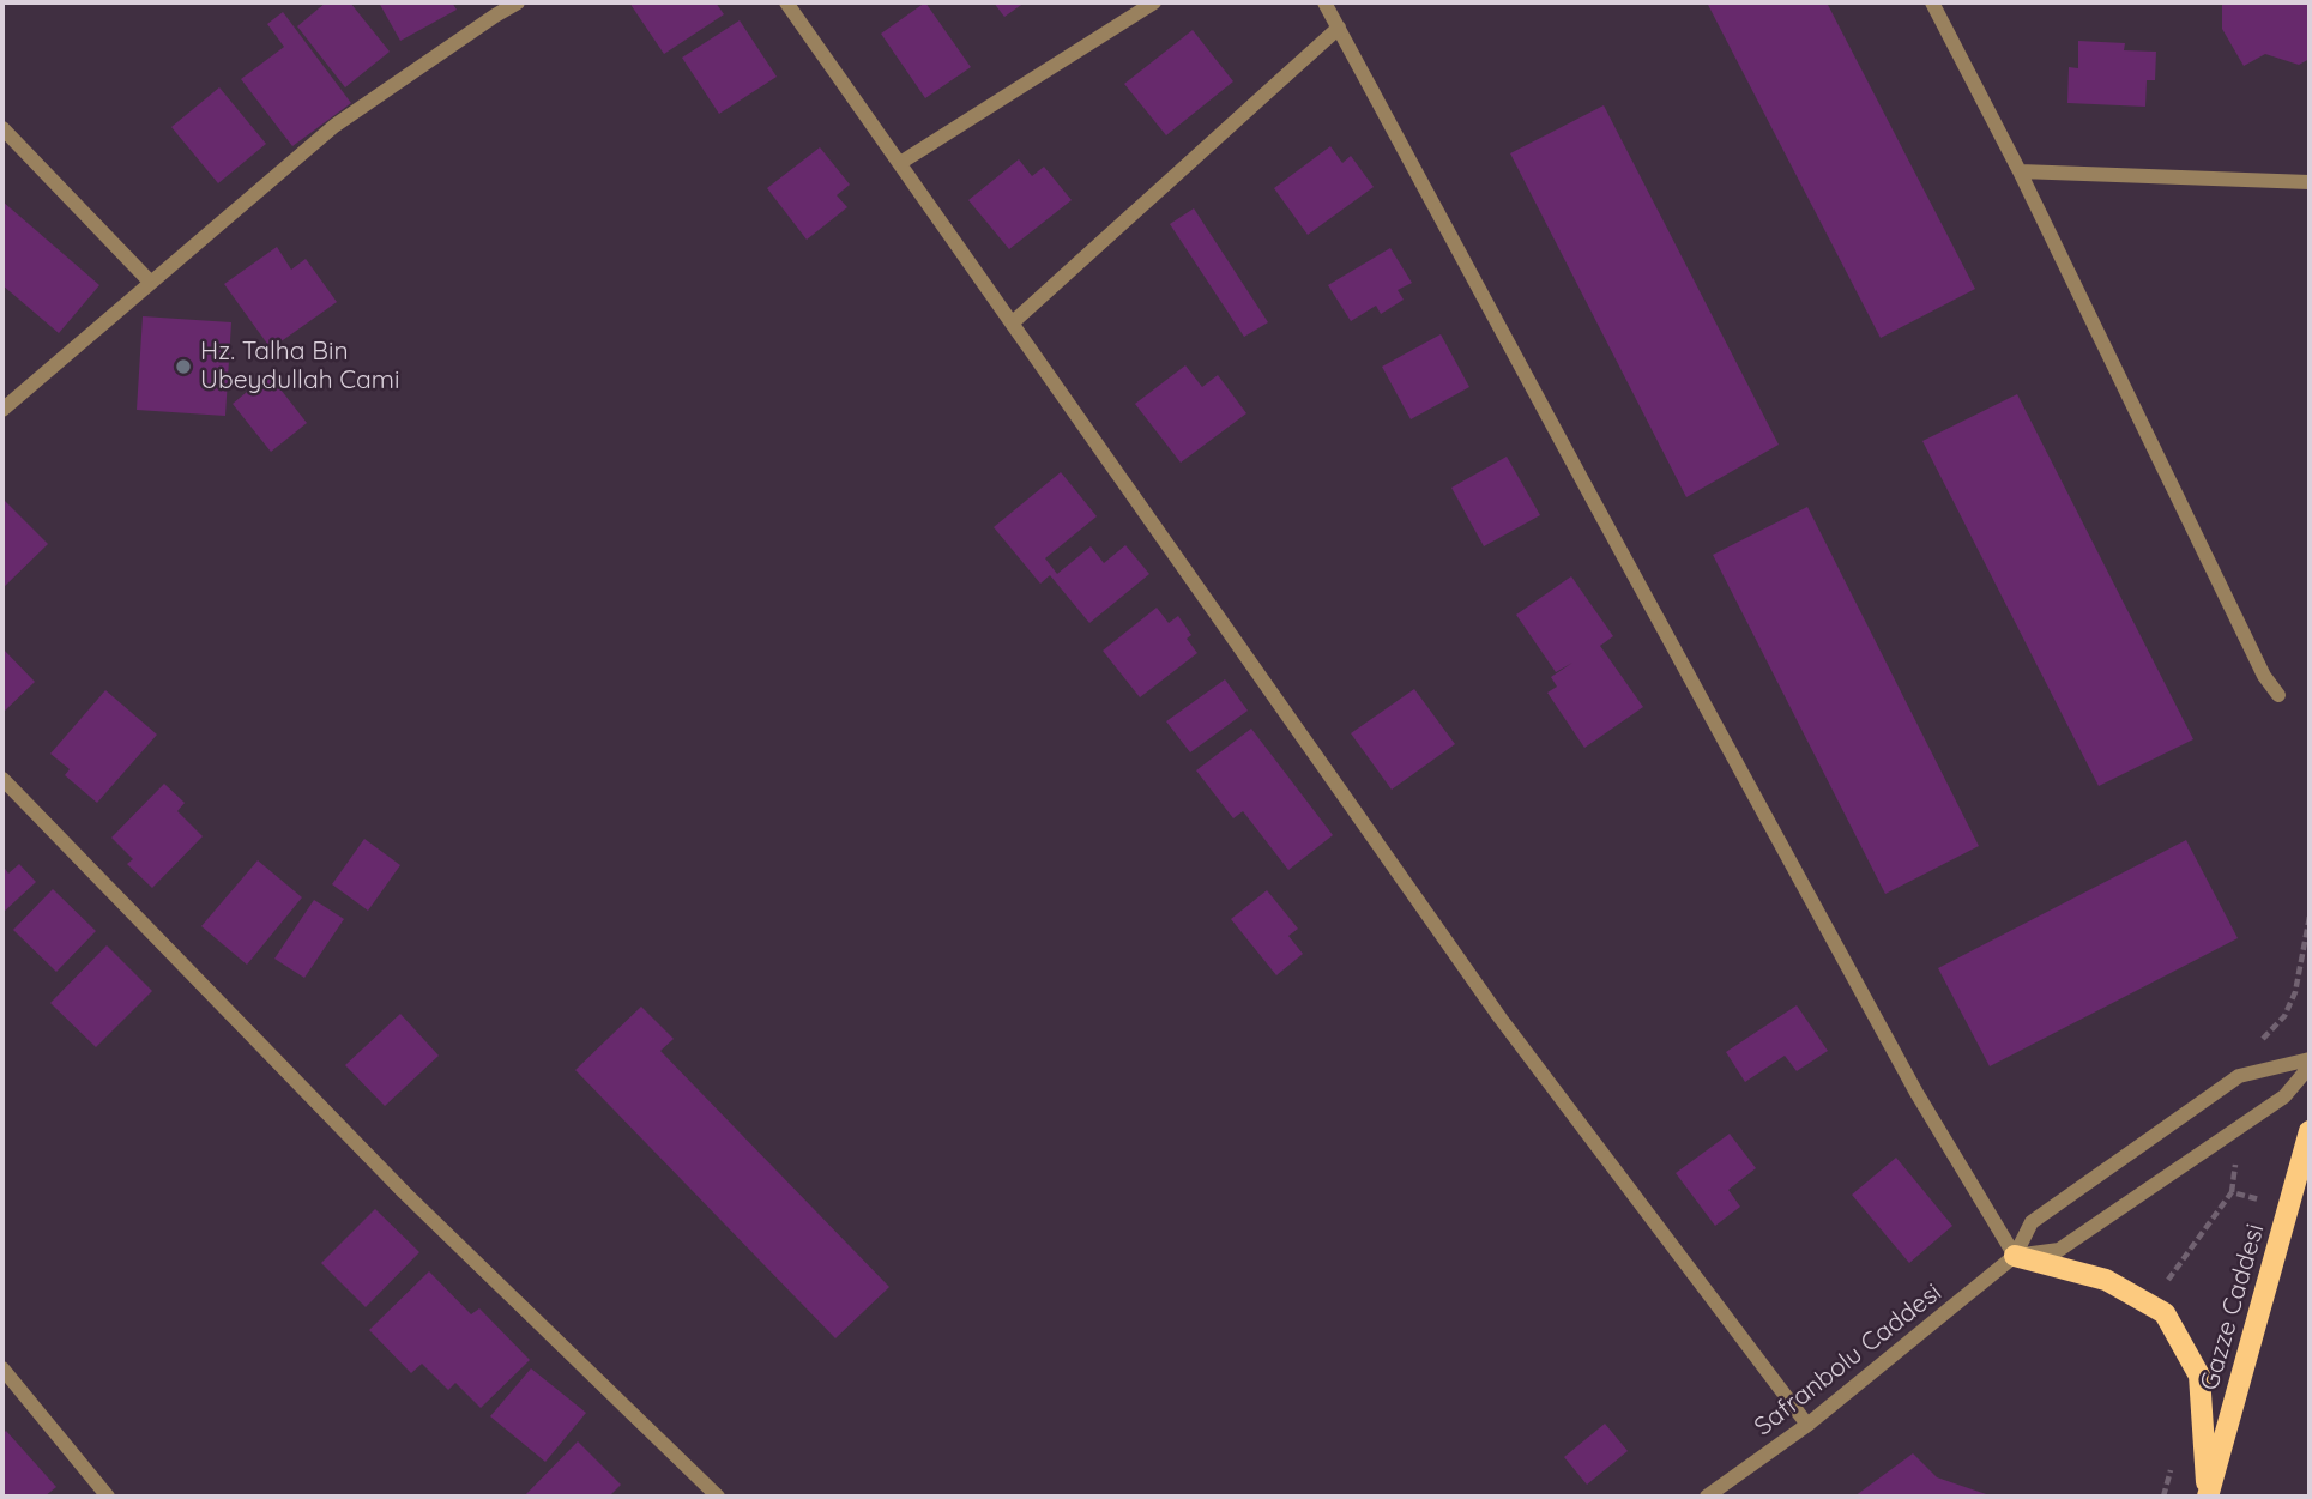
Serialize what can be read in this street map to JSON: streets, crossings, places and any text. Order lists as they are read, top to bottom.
{
  "streets": {
    "main road": ["Gazze Caddesi"],
    "street": ["Safranbolu Caddesi"]
  },
  "places": ["Hz. Talha Bin Ubeydullah Cami"]
}
